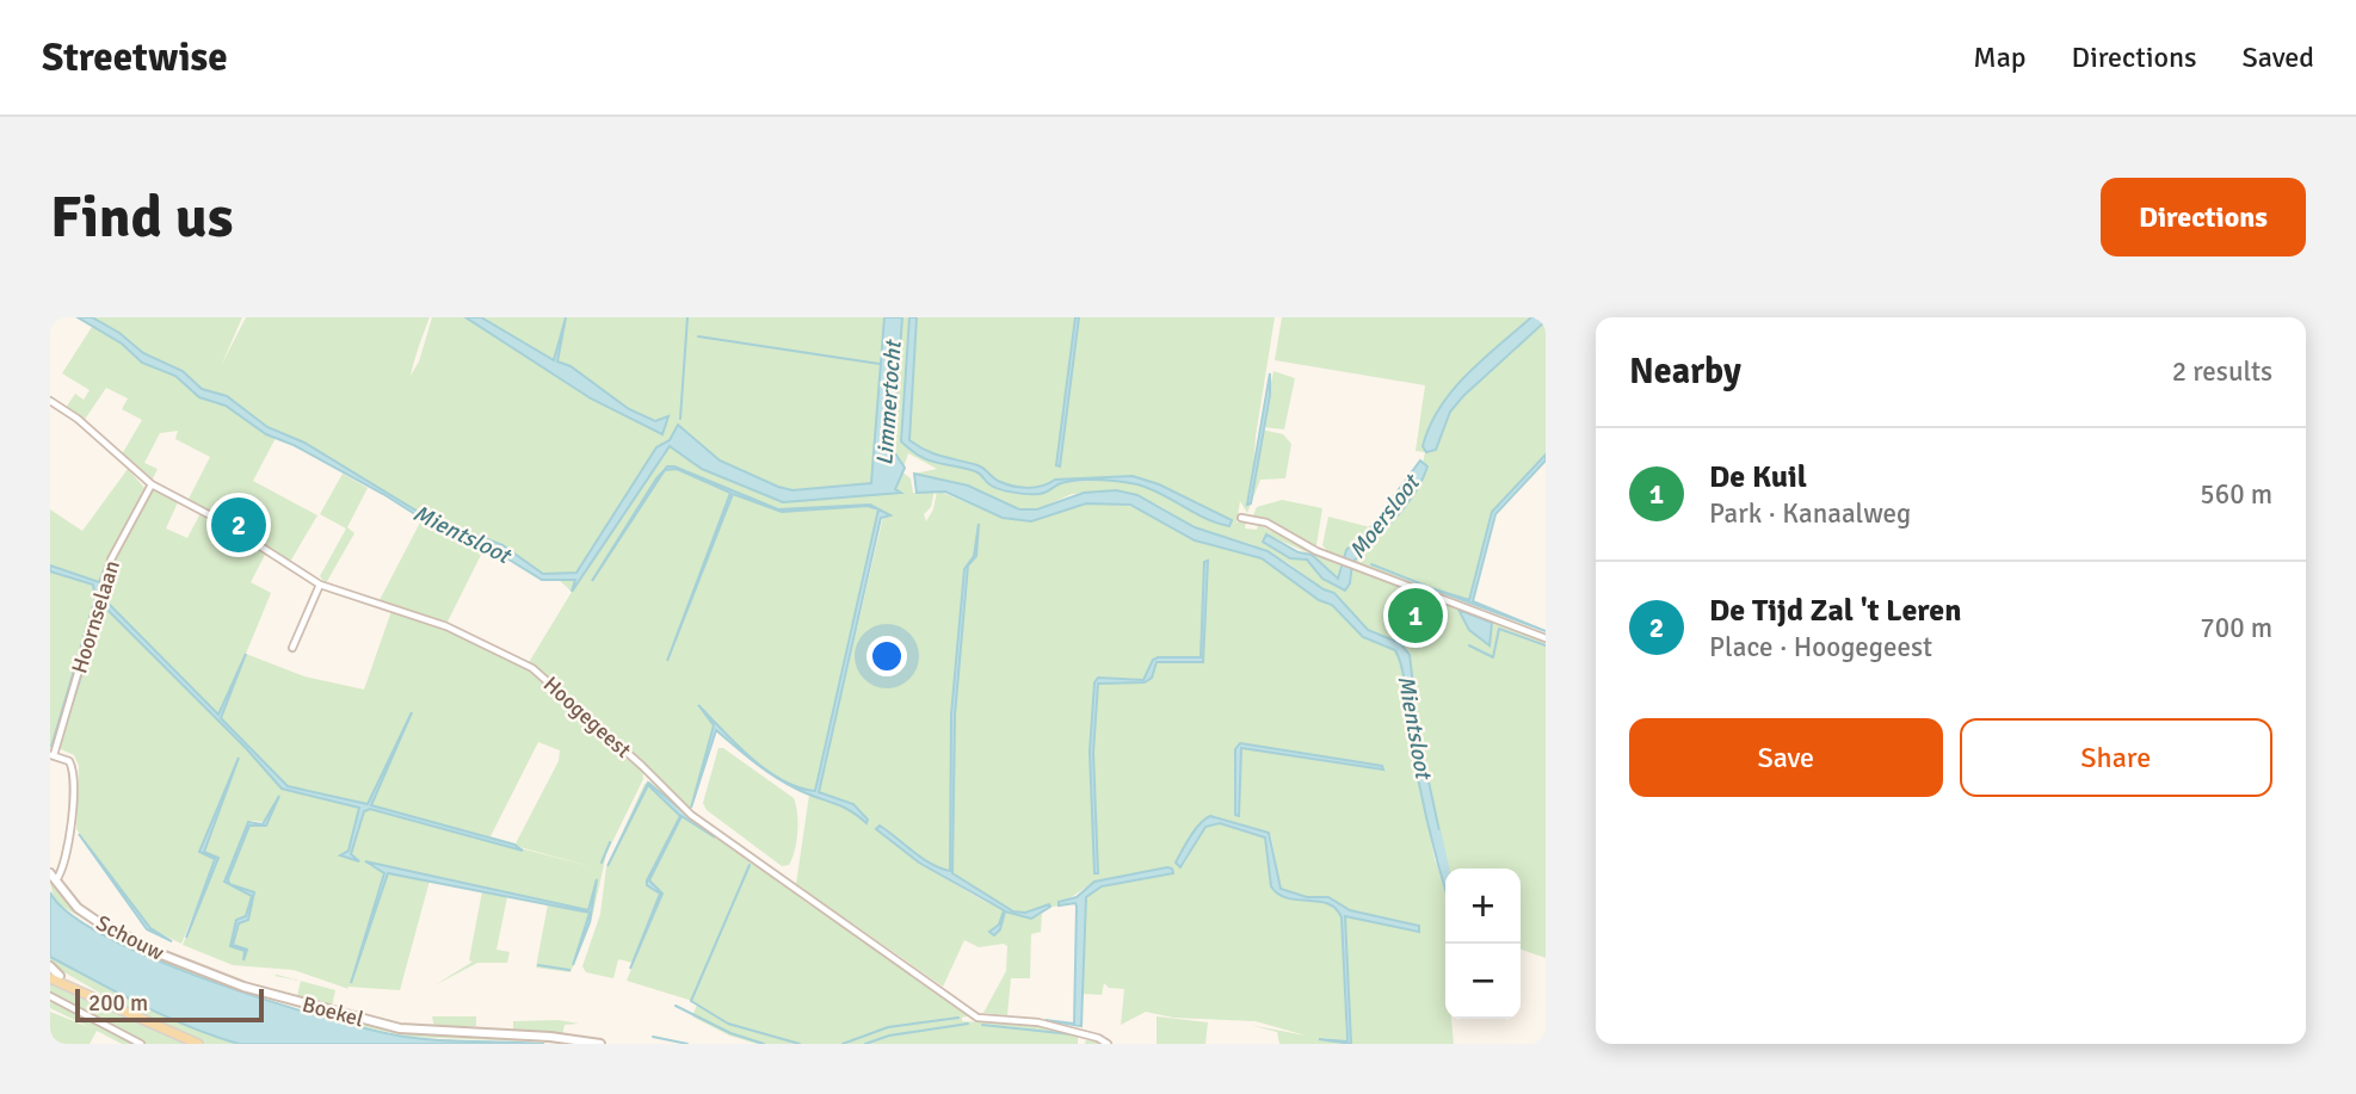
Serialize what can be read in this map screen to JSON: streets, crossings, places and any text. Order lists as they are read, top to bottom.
{
  "streets": {
    "street": [
      "Hoornselaan",
      "Hoogegeest",
      "Schouw",
      "Boekel"
    ]
  },
  "crossings": [
    ["Hoornselaan", "Hoogegeest"],
    ["Schouw", "Boekel"]
  ],
  "water": ["Limmertocht", "Moersloot", "Mientsloot"],
  "scale_bar": "200 m",
  "page": {
    "header": "Streetwise",
    "nav": ["Map", "Directions", "Saved"],
    "buttons": [
      "Directions",
      ["Save", "Share"]
    ],
    "title": "Find us",
    "heading": ["Nearby", "2 results"],
    "list": [
      {
        "mark": "1",
        "name": "De Kuil",
        "note": "Park · Kanaalweg",
        "value": "560 m"
      },
      {
        "mark": "2",
        "name": "De Tijd Zal 't Leren",
        "note": "Place · Hoogegeest",
        "value": "700 m"
      }
    ],
    "pins": ["2", "1"],
    "map_buttons": ["+", "−"],
    "scale": "200 m"
  }
}
